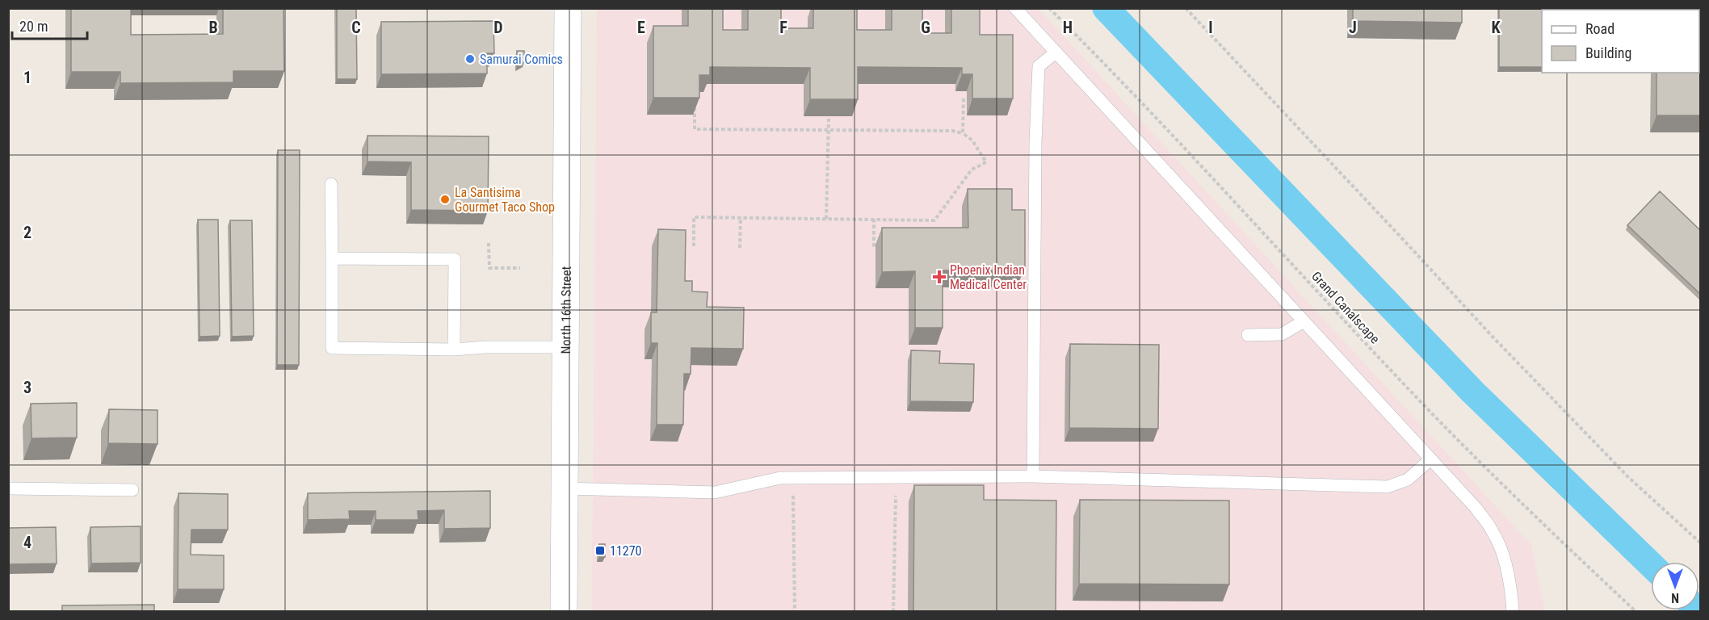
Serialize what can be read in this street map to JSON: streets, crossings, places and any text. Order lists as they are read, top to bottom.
{
  "streets": {
    "main road": ["North 16th Street"],
    "path": ["Grand Canalscape"]
  },
  "places": {
    "other": ["Samurai Comics", "La Santisima Gourmet Taco Shop"],
    "health": ["Phoenix Indian Medical Center"],
    "transit": ["11270"]
  },
  "legend": ["Road", "Building"],
  "scale_bar": "20 m",
  "north": "bottom",
  "grid": {
    "columns": [
      "B",
      "C",
      "D",
      "E",
      "F",
      "G",
      "H",
      "I",
      "J",
      "K"
    ],
    "rows": [
      "1",
      "2",
      "3",
      "4"
    ]
  }
}
